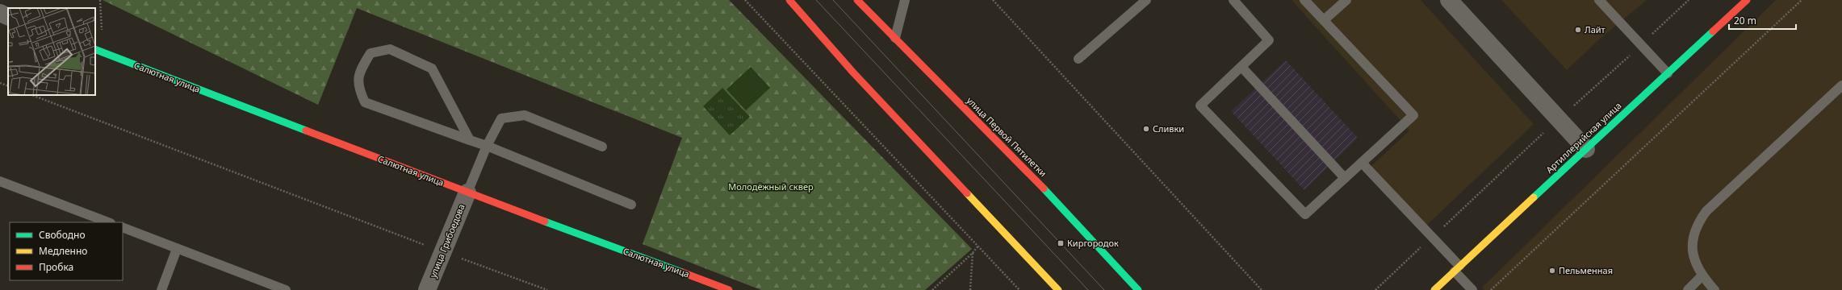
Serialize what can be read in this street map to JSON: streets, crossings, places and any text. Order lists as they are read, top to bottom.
{
  "streets": {
    "main road": ["Салютная улица", "улица Первой Пятилетки", "Артиллерийская улица"],
    "street": ["улица Грибоедова"]
  },
  "crossings": [
    ["Салютная улица", "улица Грибоедова"]
  ],
  "parks": ["Молодёжный сквер"],
  "places": {
    "other": ["Лайт", "Сливки", "Пельменная"],
    "transit": ["Киргородок"]
  },
  "legend": ["Свободно", "Медленно", "Пробка"],
  "scale_bar": "20 m"
}
